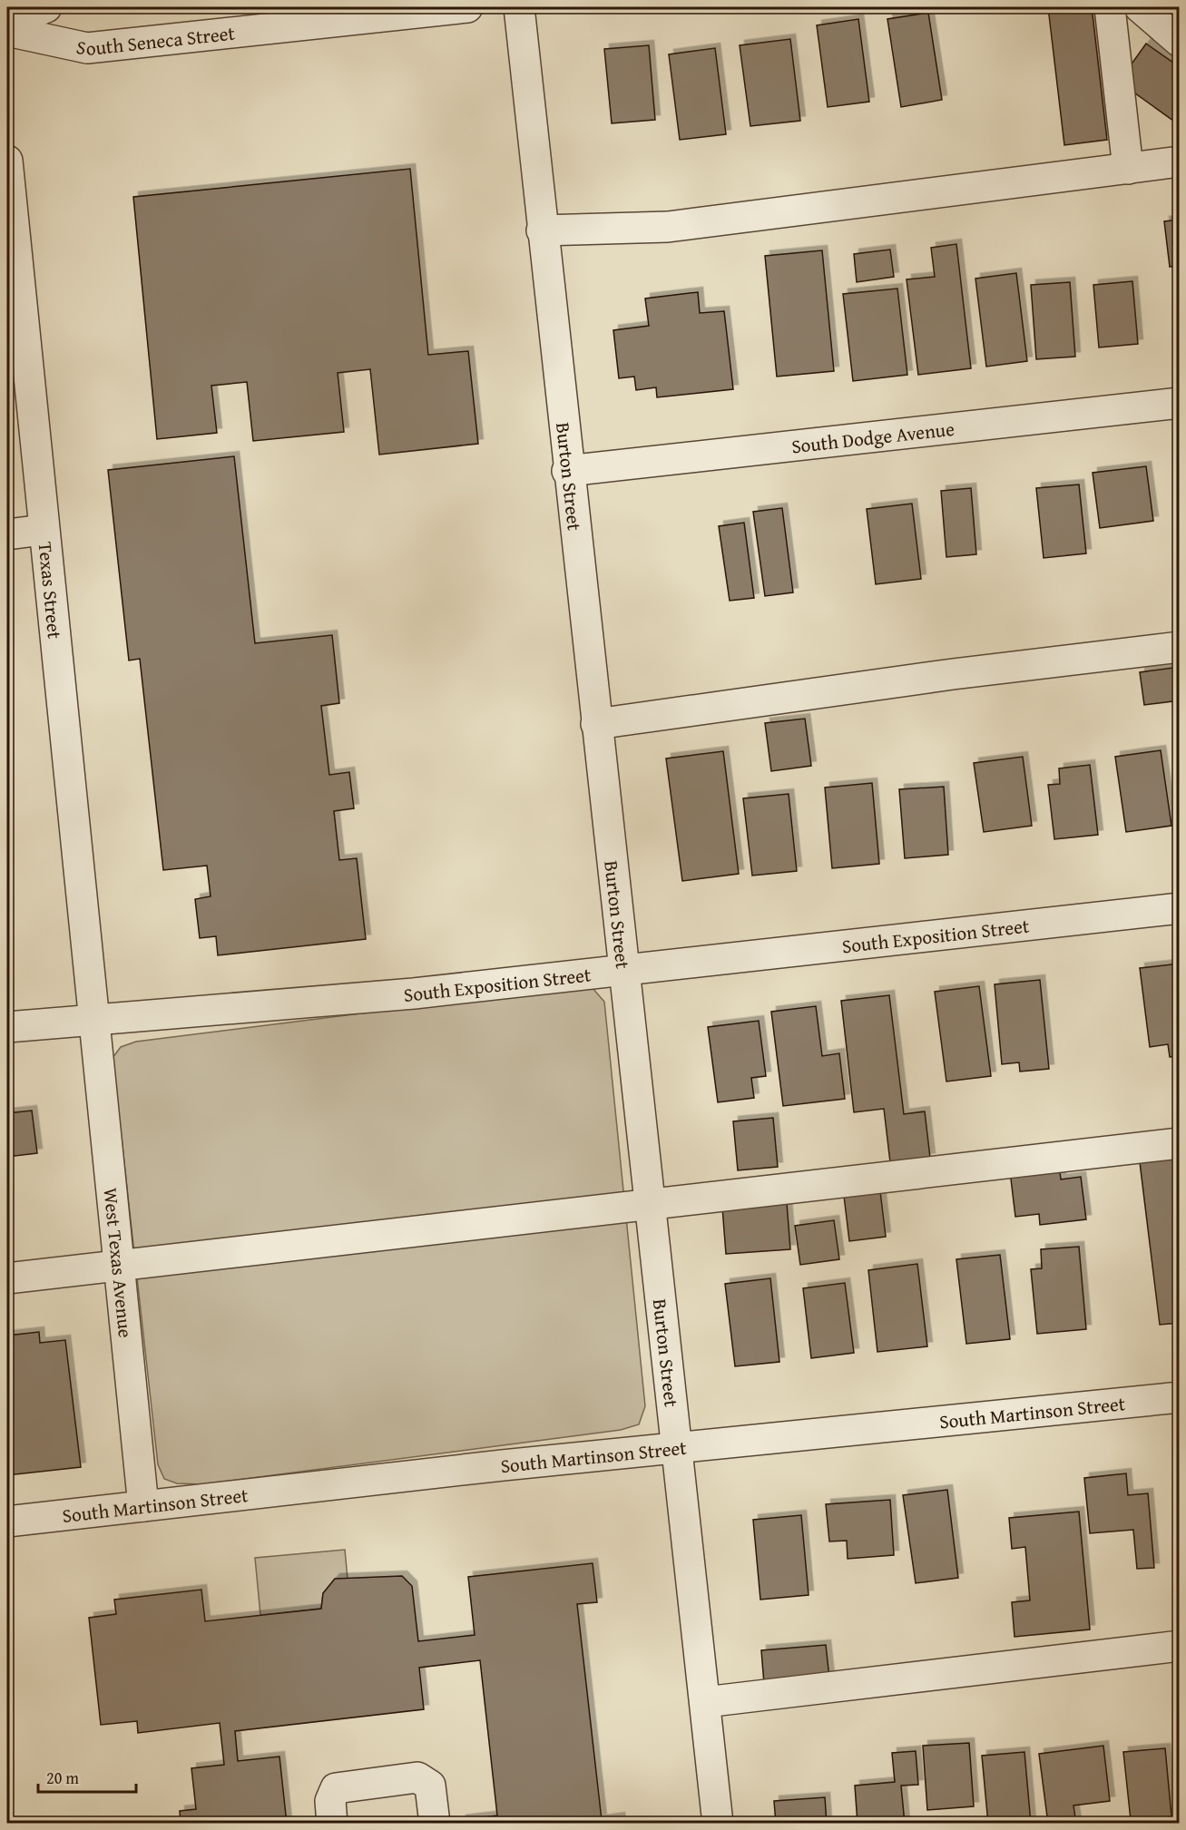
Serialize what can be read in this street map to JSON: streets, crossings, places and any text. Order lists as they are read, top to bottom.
{
  "streets": {
    "street": [
      "South Seneca Street",
      "South Dodge Avenue",
      "Burton Street",
      "Texas Street",
      "South Exposition Street",
      "West Texas Avenue",
      "South Martinson Street"
    ]
  },
  "crossings": [
    ["South Dodge Avenue", "Burton Street"],
    ["Burton Street", "South Exposition Street"],
    ["Burton Street", "South Martinson Street"],
    ["Texas Street", "South Exposition Street"],
    ["Texas Street", "West Texas Avenue"],
    ["South Exposition Street", "West Texas Avenue"],
    ["West Texas Avenue", "South Martinson Street"]
  ],
  "scale_bar": "20 m"
}
